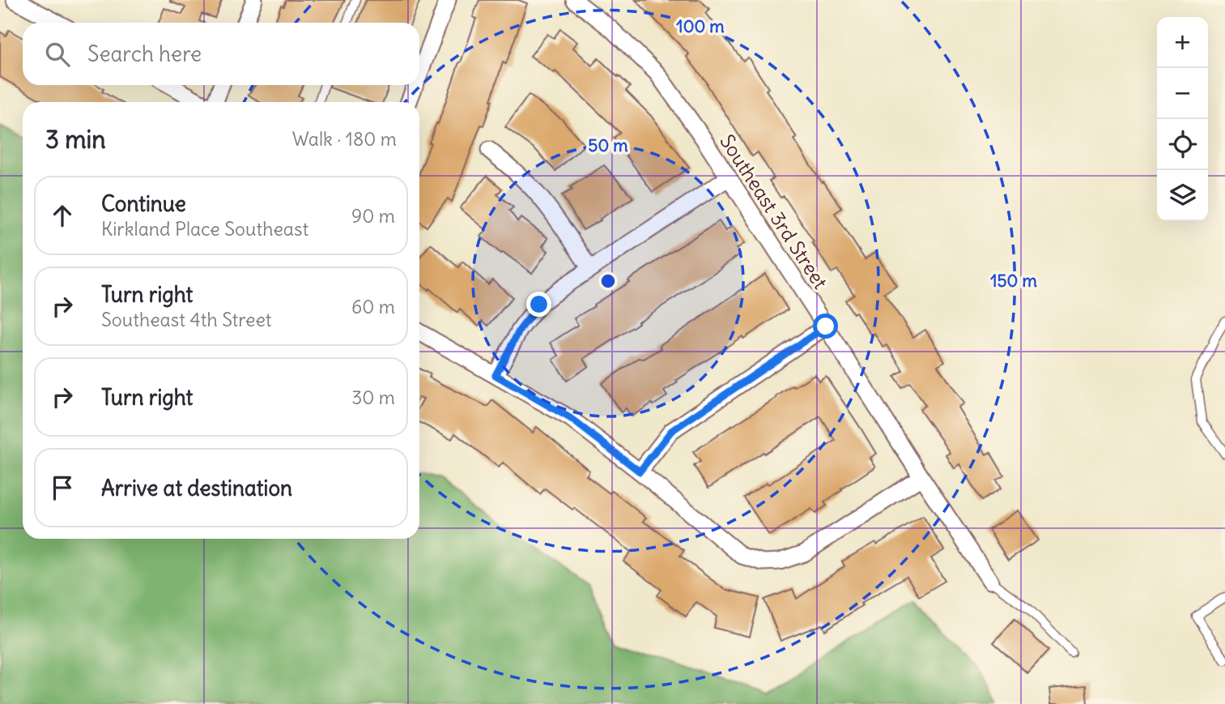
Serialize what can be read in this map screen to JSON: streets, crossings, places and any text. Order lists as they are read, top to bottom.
{
  "streets": {
    "street": ["Southeast 3rd Street"]
  },
  "page": {
    "map_buttons": ["+", "−"],
    "search": "Search here",
    "heading": ["3 min", "Walk · 180 m"],
    "list": [
      ["Continue", "Kirkland Place Southeast", "90 m"],
      ["Turn right", "Southeast 4th Street", "60 m"],
      ["Turn right", "30 m"],
      "Arrive at destination"
    ]
  },
  "rings": ["100 m", "50 m", "150 m"]
}
